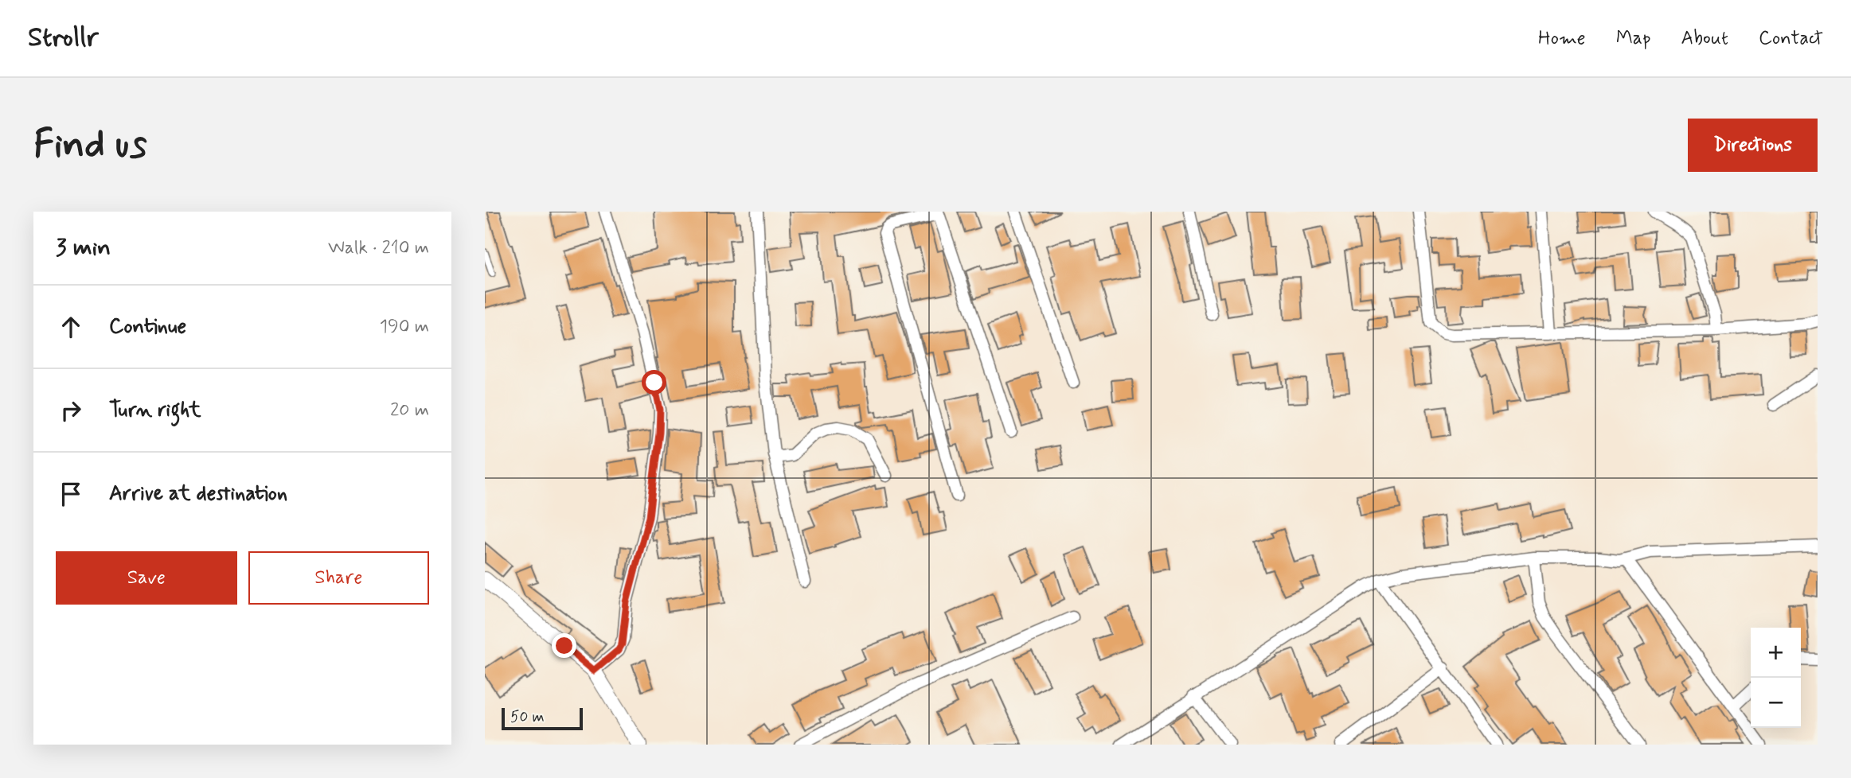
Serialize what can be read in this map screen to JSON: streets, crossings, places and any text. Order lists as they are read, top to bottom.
{
  "scale_bar": "50 m",
  "page": {
    "header": "Strollr",
    "nav": [
      "Home",
      "Map",
      "About",
      "Contact"
    ],
    "buttons": [
      "Directions",
      ["Save", "Share"]
    ],
    "title": "Find us",
    "heading": ["3 min", "Walk · 210 m"],
    "list": [
      ["Continue", "190 m"],
      ["Turn right", "20 m"],
      "Arrive at destination"
    ],
    "map_buttons": ["+", "−"],
    "scale": "50 m"
  }
}
